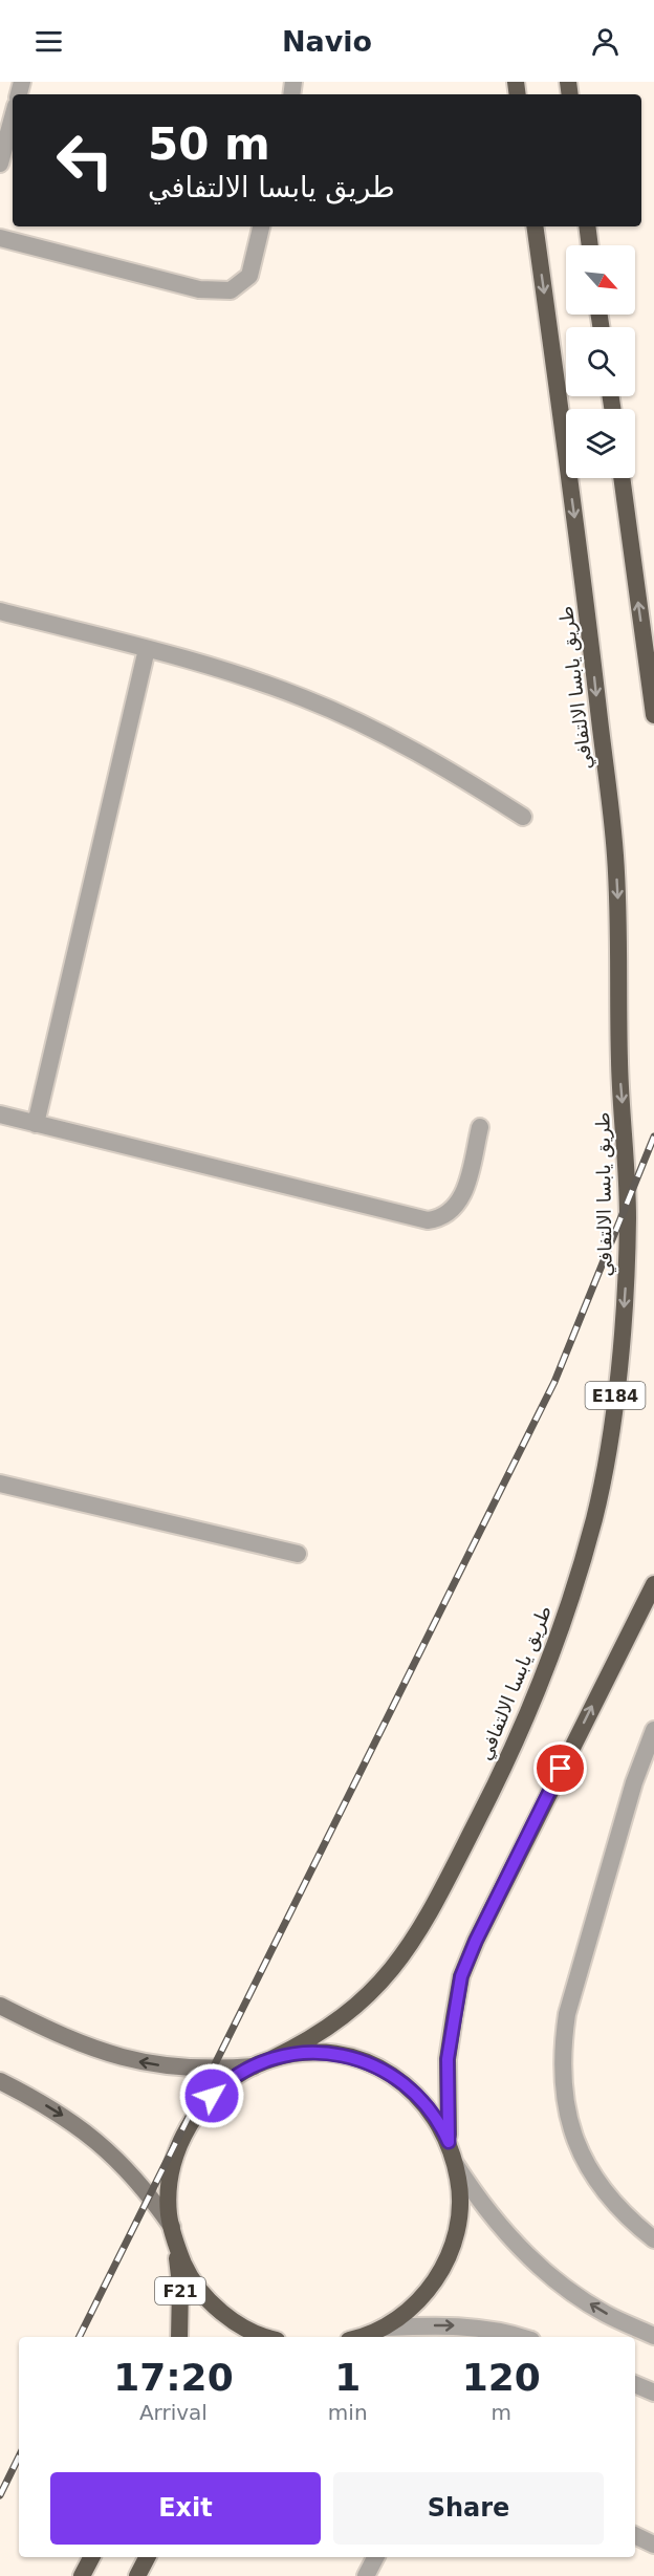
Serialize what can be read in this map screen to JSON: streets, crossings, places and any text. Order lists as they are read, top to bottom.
{
  "streets": {
    "highway": ["طريق يابسا الالتفافي", "E184", "F21"]
  },
  "north": "bottom right",
  "page": {
    "header": "Navio",
    "turn": ["50 m", "طريق يابسا الالتفافي"],
    "eta": [
      "17:20",
      "Arrival",
      "1",
      "min",
      "120",
      "m"
    ],
    "buttons": ["Exit", "Share"]
  }
}
